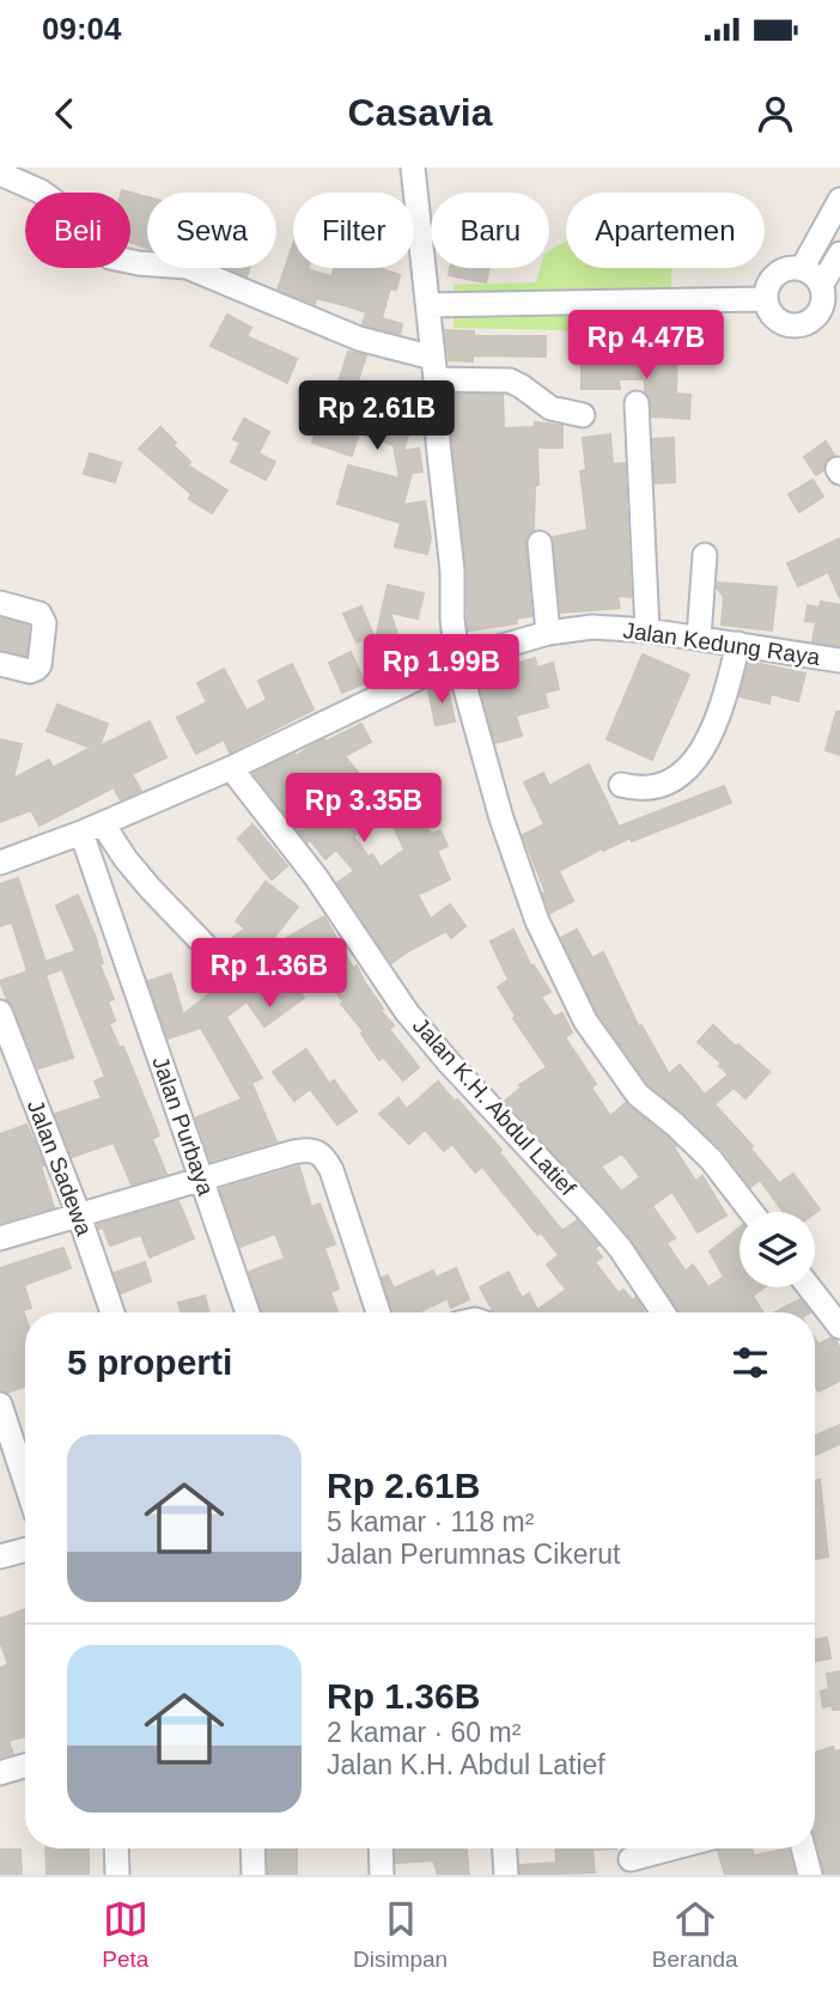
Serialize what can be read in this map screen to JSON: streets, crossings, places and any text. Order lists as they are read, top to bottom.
{
  "streets": {
    "street": [
      "Jalan Kedung Raya",
      "Jalan K.H. Abdul Latief",
      "Jalan Purbaya",
      "Jalan Sadewa"
    ]
  },
  "crossings": [
    ["Jalan Kedung Raya", "Jalan K.H. Abdul Latief"],
    ["Jalan Kedung Raya", "Jalan Purbaya"]
  ],
  "page": {
    "status": "09:04",
    "header": "Casavia",
    "chip": [
      "Beli",
      "Sewa",
      "Filter",
      "Baru",
      "Apartemen"
    ],
    "price": [
      "Rp 4.47B",
      "Rp 2.61B",
      "Rp 1.99B",
      "Rp 3.35B",
      "Rp 1.36B"
    ],
    "heading": "5 properti",
    "list": [
      {
        "name": "Rp 2.61B",
        "note": "5 kamar · 118 m² · Jalan Perumnas Cikerut"
      },
      {
        "name": "Rp 1.36B",
        "note": "2 kamar · 60 m² · Jalan K.H. Abdul Latief"
      }
    ],
    "tabs": ["Peta", "Disimpan", "Beranda"]
  }
}
